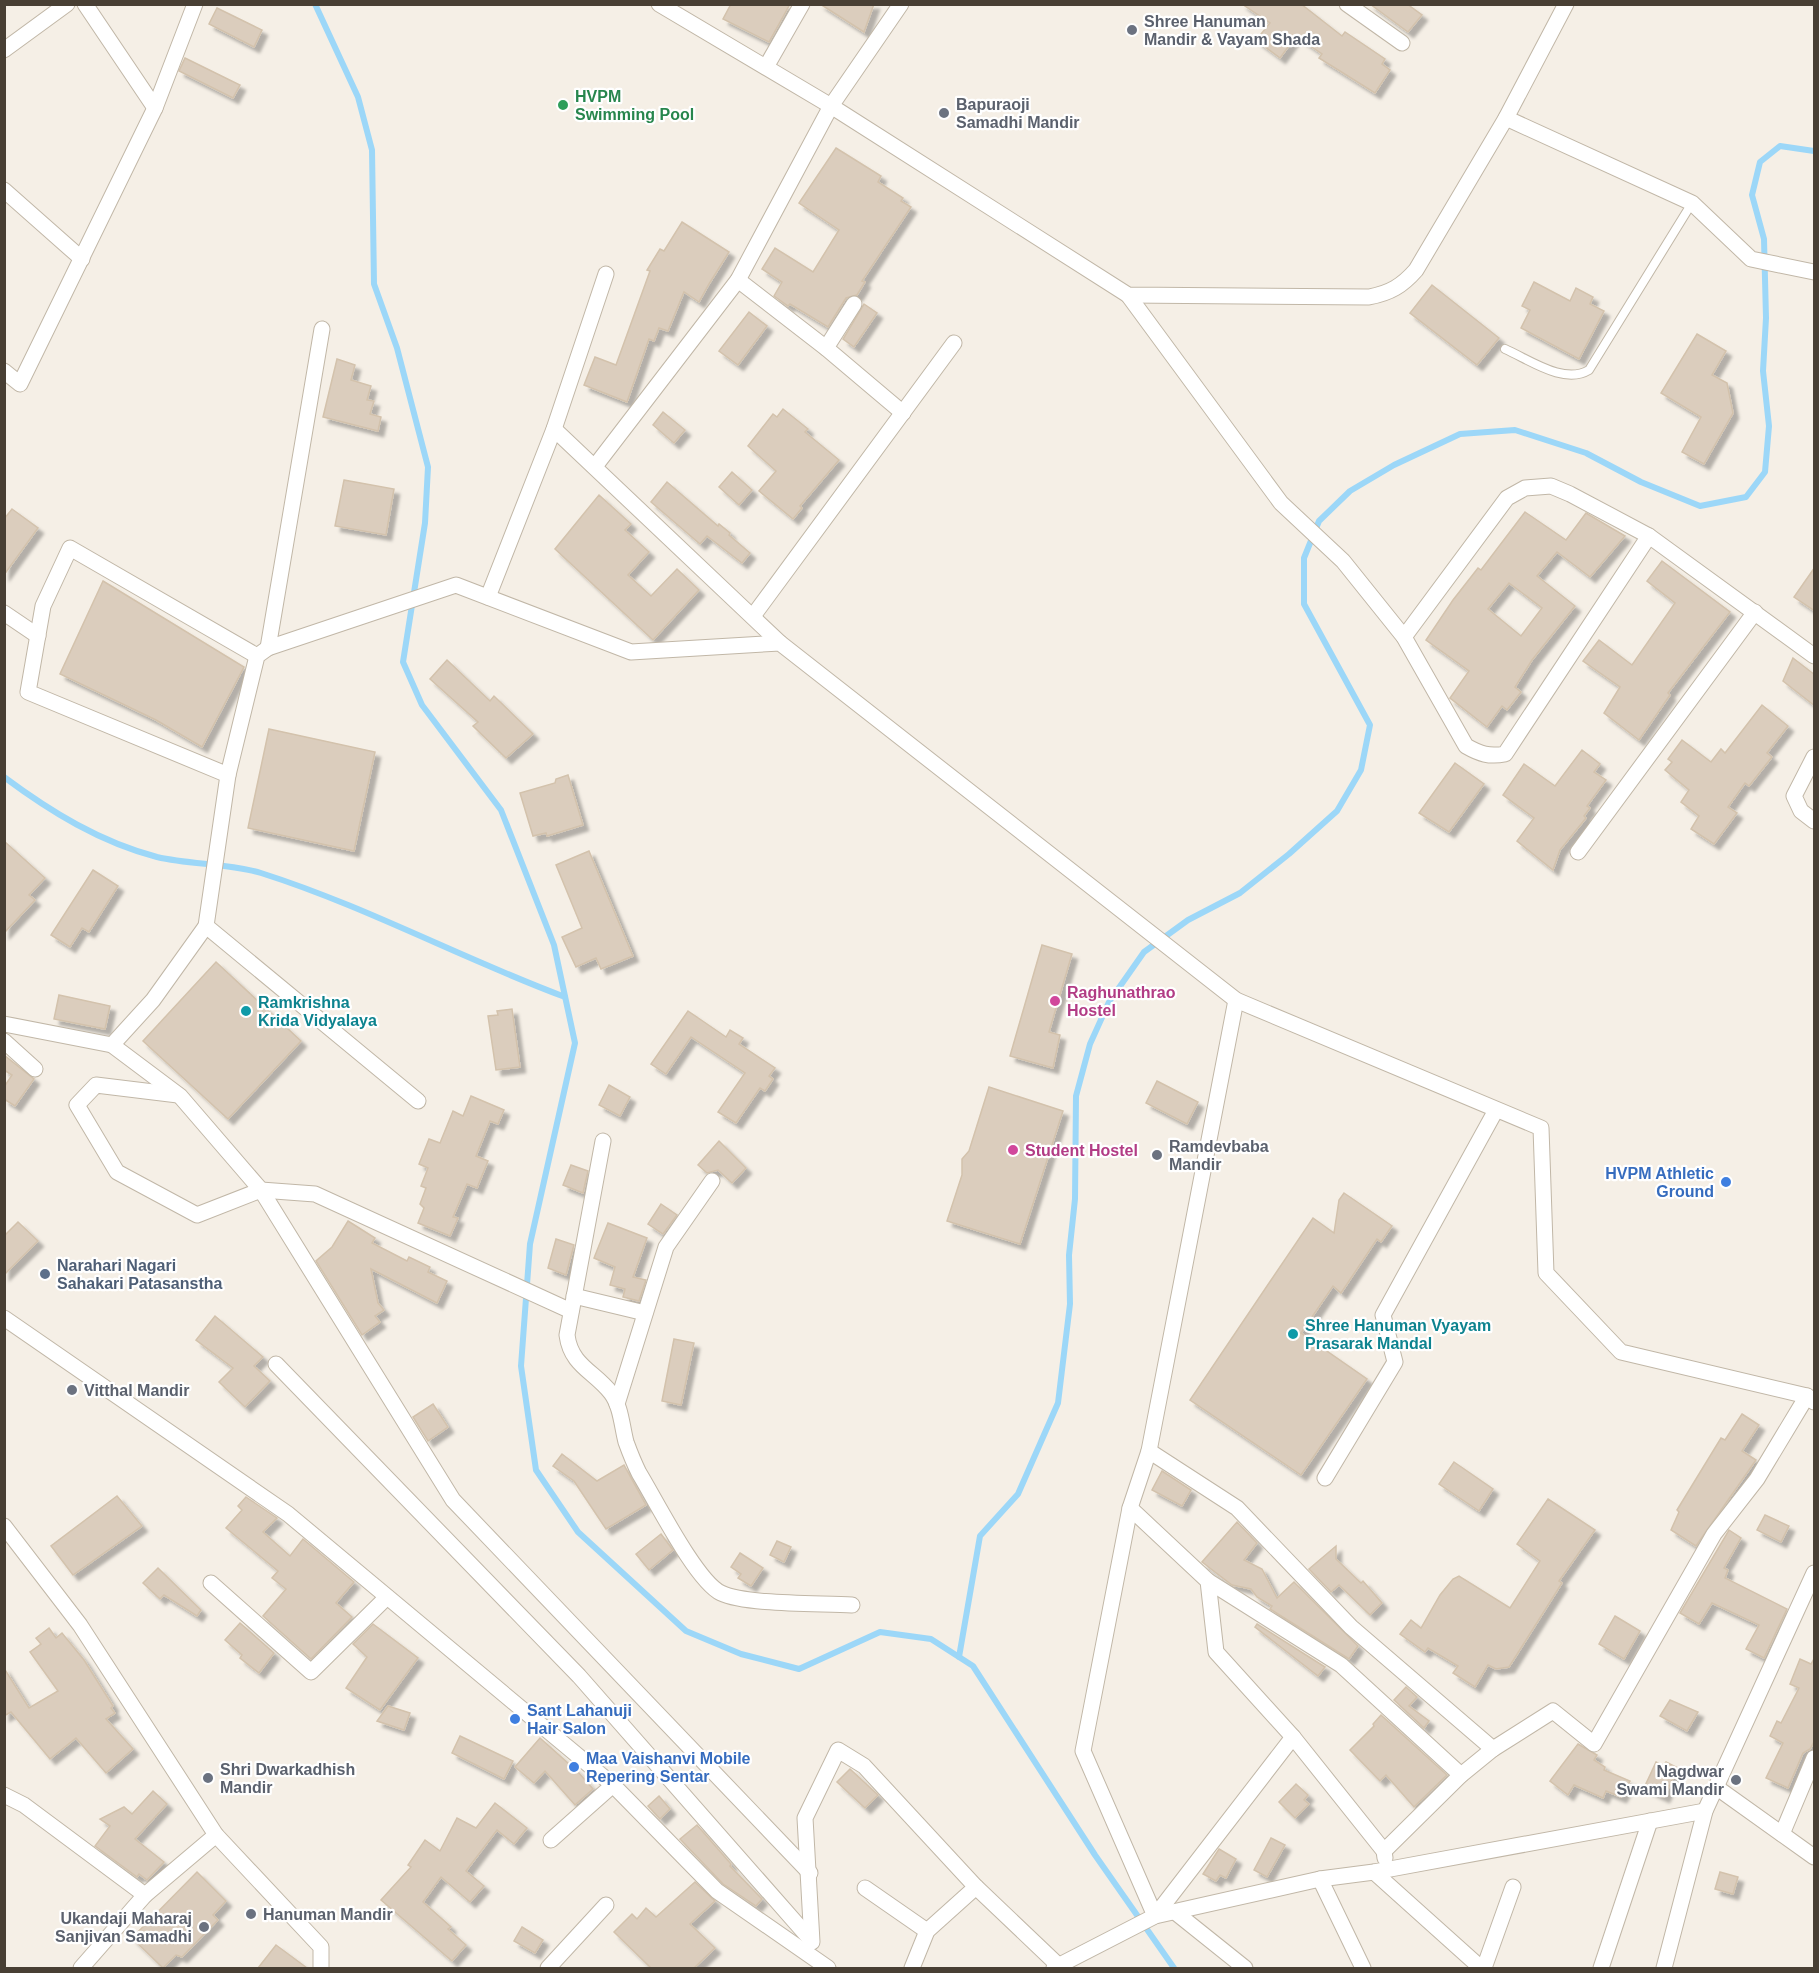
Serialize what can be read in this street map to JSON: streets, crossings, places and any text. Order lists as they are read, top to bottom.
{
  "places": [
    "Shree Hanuman Mandir & Vayam Shada",
    "HVPM Swimming Pool",
    "Bapuraoji Samadhi Mandir",
    "Raghunathrao Hostel",
    "Ramkrishna Krida Vidyalaya",
    "Student Hostel",
    "Ramdevbaba Mandir",
    "HVPM Athletic Ground",
    "Narahari Nagari Sahakari Patasanstha",
    "Shree Hanuman Vyayam Prasarak Mandal",
    "Vitthal Mandir",
    "Sant Lahanuji Hair Salon",
    "Maa Vaishanvi Mobile Repering Sentar",
    "Shri Dwarkadhish Mandir",
    "Nagdwar Swami Mandir",
    "Hanuman Mandir",
    "Ukandaji Maharaj Sanjivan Samadhi"
  ]
}
